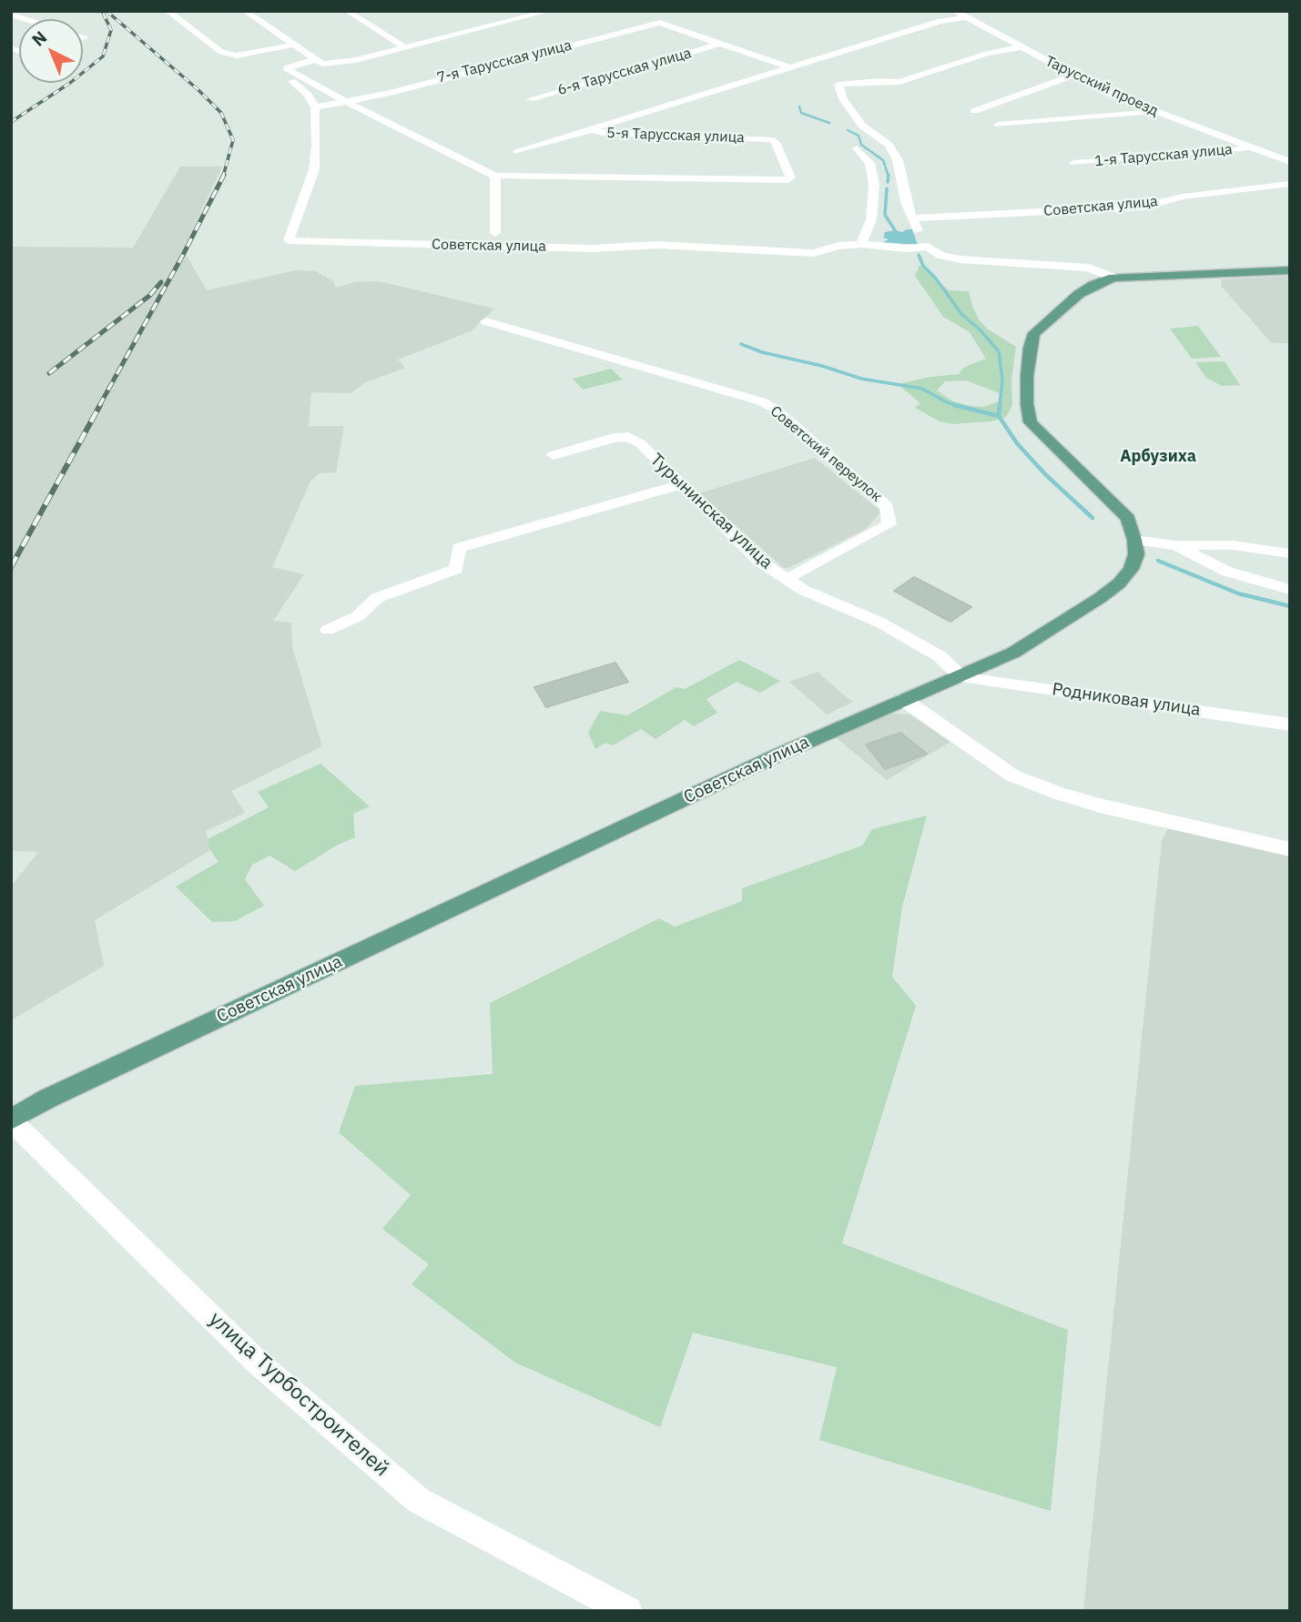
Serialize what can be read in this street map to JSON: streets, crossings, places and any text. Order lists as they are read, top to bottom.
{
  "streets": {
    "main road": ["Советская улица"],
    "street": [
      "7-я Тарусская улица",
      "6-я Тарусская улица",
      "Тарусский проезд",
      "5-я Тарусская улица",
      "1-я Тарусская улица",
      "Советский переулок",
      "Турынинская улица",
      "Родниковая улица",
      "улица Турбостроителей"
    ]
  },
  "crossings": [
    ["7-я Тарусская улица", "6-я Тарусская улица"],
    ["7-я Тарусская улица", "Советская улица"],
    ["Тарусский проезд", "5-я Тарусская улица"],
    ["Тарусский проезд", "1-я Тарусская улица"],
    ["Советская улица", "Турынинская улица"],
    ["Советская улица", "Родниковая улица"],
    ["Советская улица", "улица Турбостроителей"],
    ["Советский переулок", "Турынинская улица"],
    ["Турынинская улица", "Родниковая улица"]
  ],
  "districts": ["Арбузиха"],
  "north": "top left"
}
